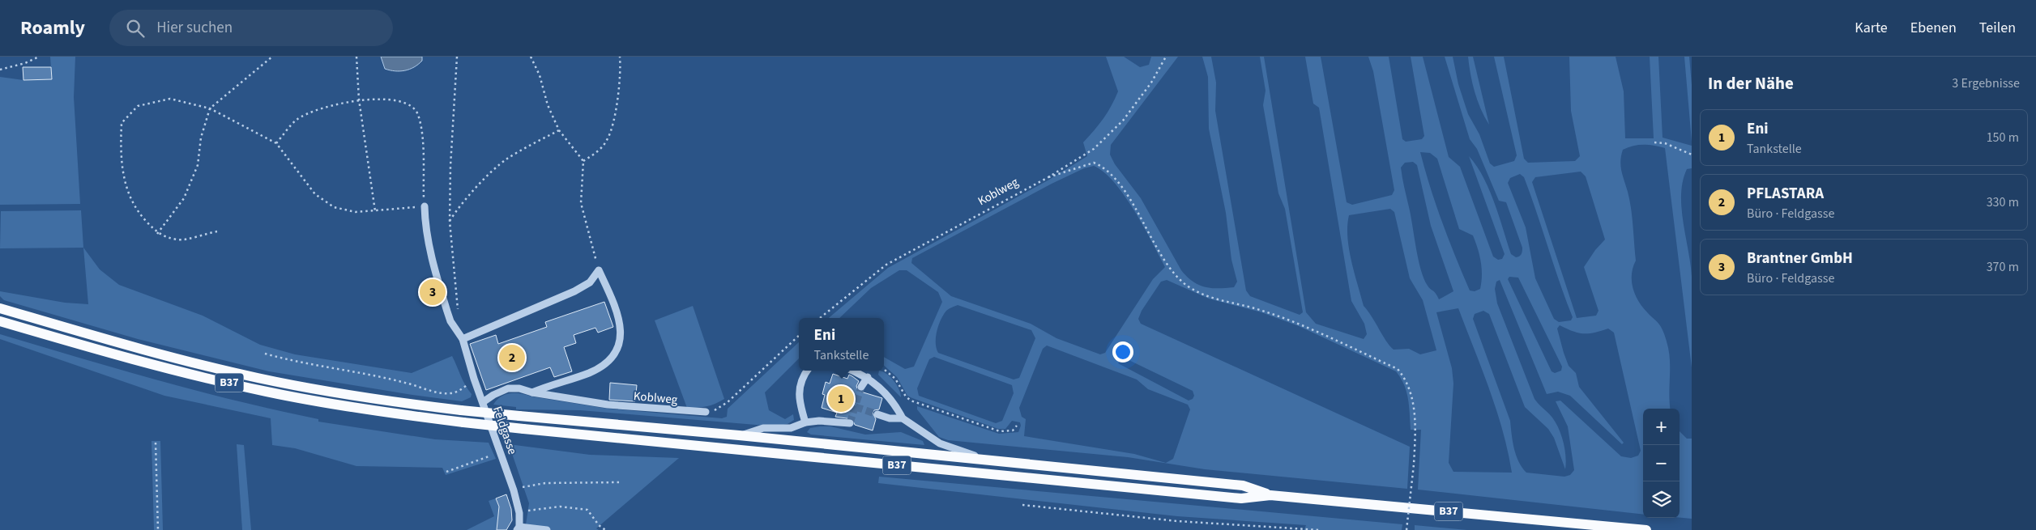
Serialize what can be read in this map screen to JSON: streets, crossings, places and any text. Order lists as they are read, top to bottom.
{
  "streets": {
    "main road": ["B37"],
    "street": ["Koblweg", "Feldgasse"]
  },
  "crossings": [
    ["Koblweg", "Feldgasse"]
  ],
  "page": {
    "header": "Roamly",
    "search": "Hier suchen",
    "nav": ["Karte", "Ebenen", "Teilen"],
    "heading": ["In der Nähe", "3 Ergebnisse"],
    "list": [
      {
        "mark": "1",
        "name": "Eni",
        "note": "Tankstelle",
        "value": "150 m"
      },
      {
        "mark": "2",
        "name": "PFLASTARA",
        "note": "Büro · Feldgasse",
        "value": "330 m"
      },
      {
        "mark": "3",
        "name": "Brantner GmbH",
        "note": "Büro · Feldgasse",
        "value": "370 m"
      }
    ],
    "pins": ["3", "2", "1"],
    "popup": ["Eni", "Tankstelle"],
    "map_buttons": ["+", "−"]
  }
}
